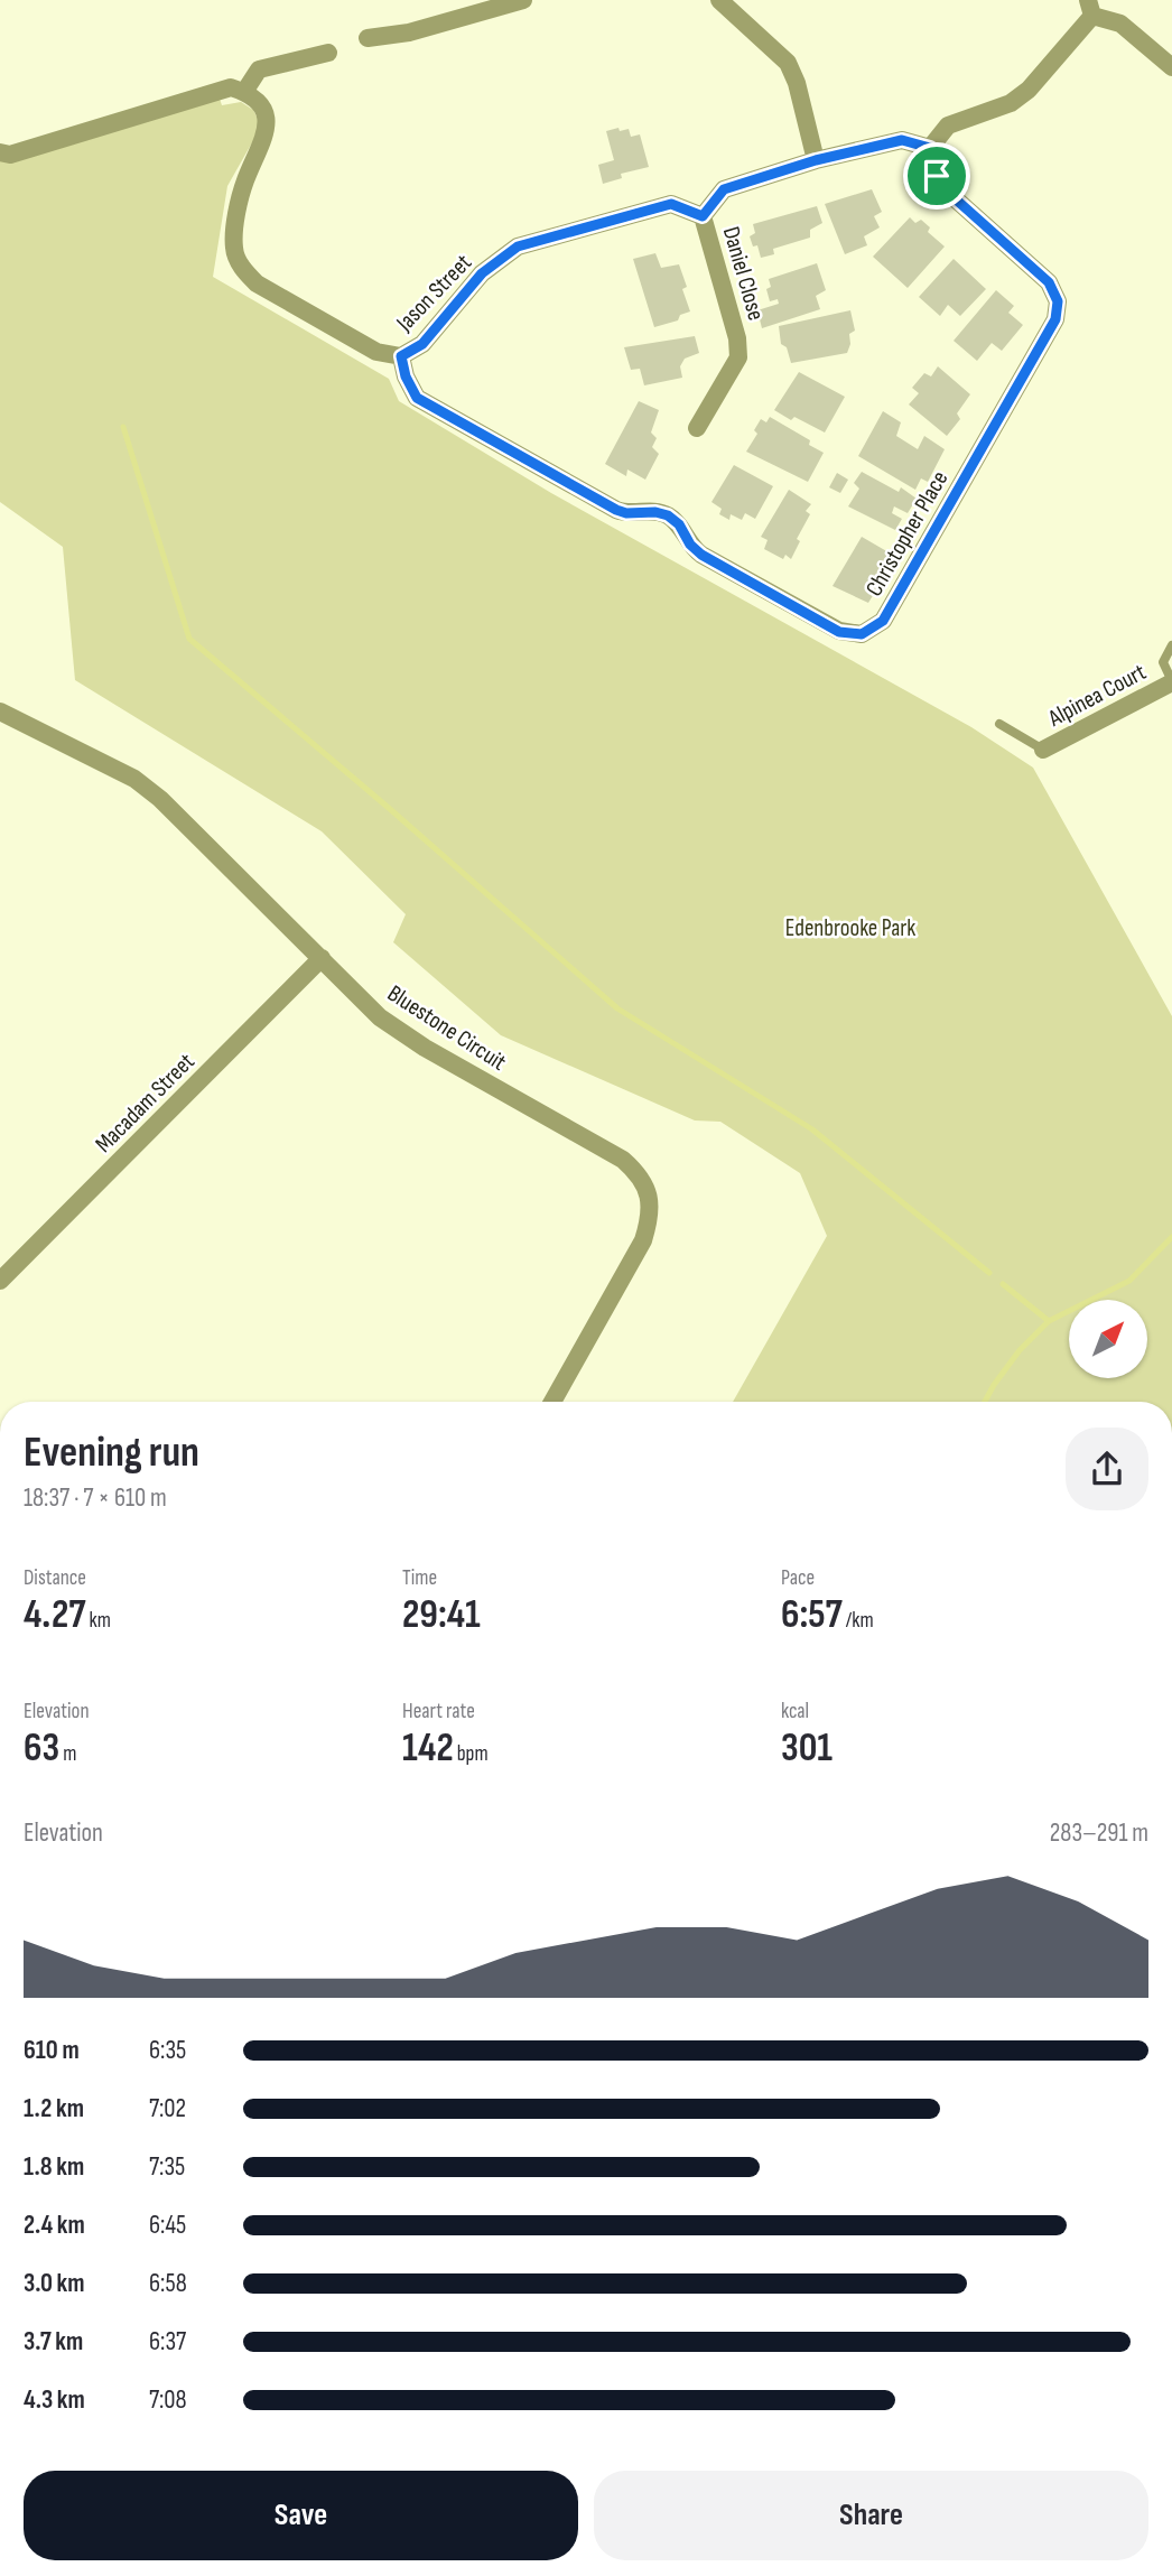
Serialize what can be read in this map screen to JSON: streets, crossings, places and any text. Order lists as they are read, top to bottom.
{
  "streets": {
    "street": [
      "Daniel Close",
      "Jason Street",
      "Christopher Place",
      "Alpinea Court",
      "Bluestone Circuit",
      "Macadam Street"
    ]
  },
  "crossings": [
    ["Daniel Close", "Jason Street"],
    ["Jason Street", "Christopher Place"],
    ["Bluestone Circuit", "Macadam Street"]
  ],
  "parks": ["Edenbrooke Park"],
  "north": "top right",
  "page": {
    "heading": ["Evening run", "18:37 · 7 × 610 m"],
    "stats": [
      ["Distance", "4.27 km"],
      ["Time", "29:41"],
      ["Pace", "6:57 /km"],
      ["Elevation", "63 m"],
      ["Heart rate", "142 bpm"],
      ["kcal", "301"]
    ],
    "chart": ["Elevation", "283–291 m"],
    "list": [
      {
        "name": "610 m",
        "note": "6:35"
      },
      {
        "name": "1.2 km",
        "note": "7:02"
      },
      {
        "name": "1.8 km",
        "note": "7:35"
      },
      {
        "name": "2.4 km",
        "note": "6:45"
      },
      {
        "name": "3.0 km",
        "note": "6:58"
      },
      {
        "name": "3.7 km",
        "note": "6:37"
      },
      {
        "name": "4.3 km",
        "note": "7:08"
      }
    ],
    "buttons": ["Save", "Share"]
  }
}
